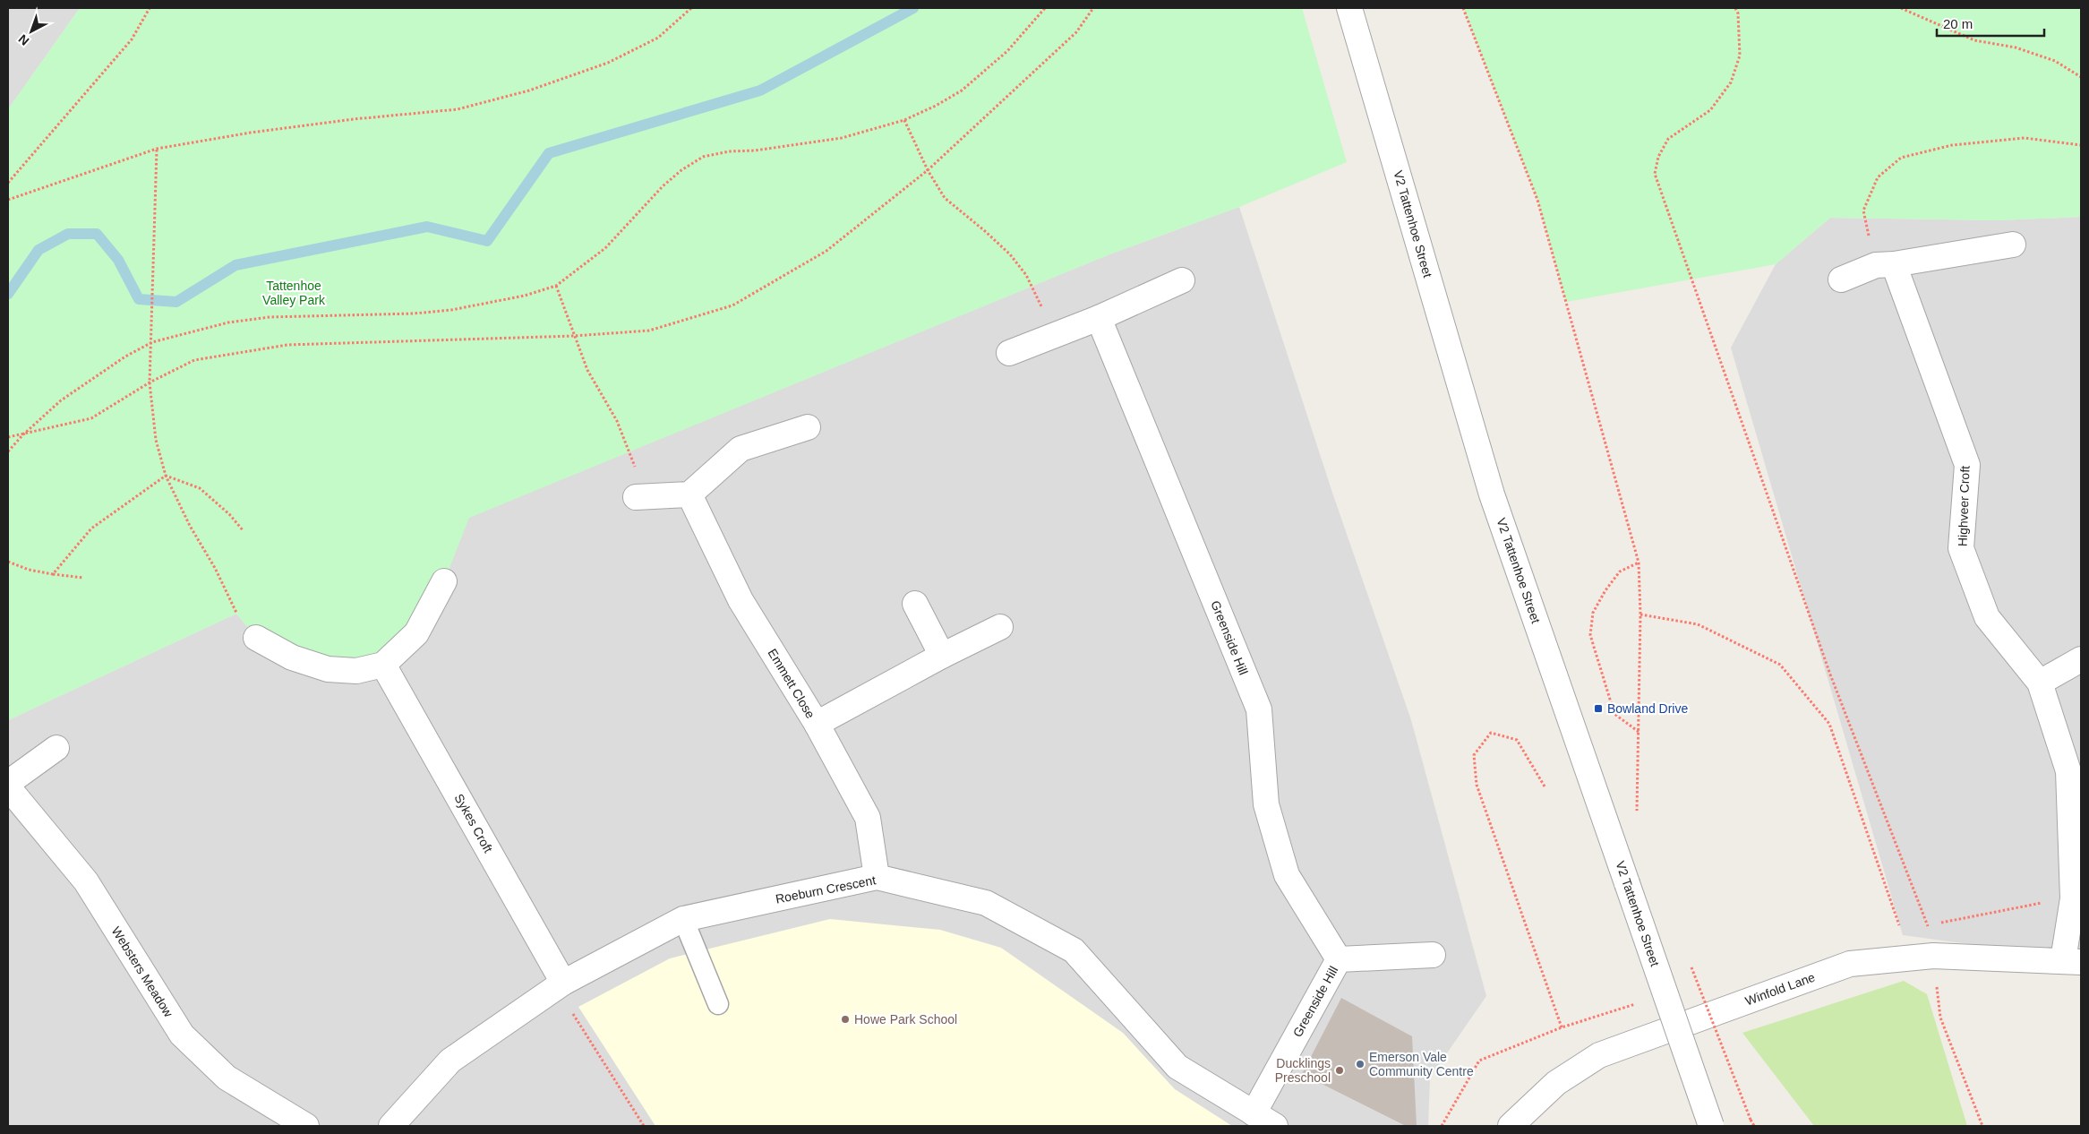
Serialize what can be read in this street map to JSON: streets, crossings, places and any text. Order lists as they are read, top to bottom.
{
  "streets": {
    "street": [
      "V2 Tattenhoe Street",
      "Highveer Croft",
      "Greenside Hill",
      "Emmett Close",
      "Sykes Croft",
      "Roeburn Crescent",
      "Websters Meadow",
      "Winfold Lane"
    ]
  },
  "crossings": [
    ["Highveer Croft", "Winfold Lane"],
    ["Greenside Hill", "Roeburn Crescent"],
    ["Emmett Close", "Roeburn Crescent"],
    ["Sykes Croft", "Roeburn Crescent"]
  ],
  "parks": ["Tattenhoe Valley Park"],
  "places": {
    "transit": ["Bowland Drive"],
    "other": ["Howe Park School", "Emerson Vale Community Centre", "Ducklings Preschool"]
  },
  "scale_bar": "20 m",
  "north": "bottom left"
}
